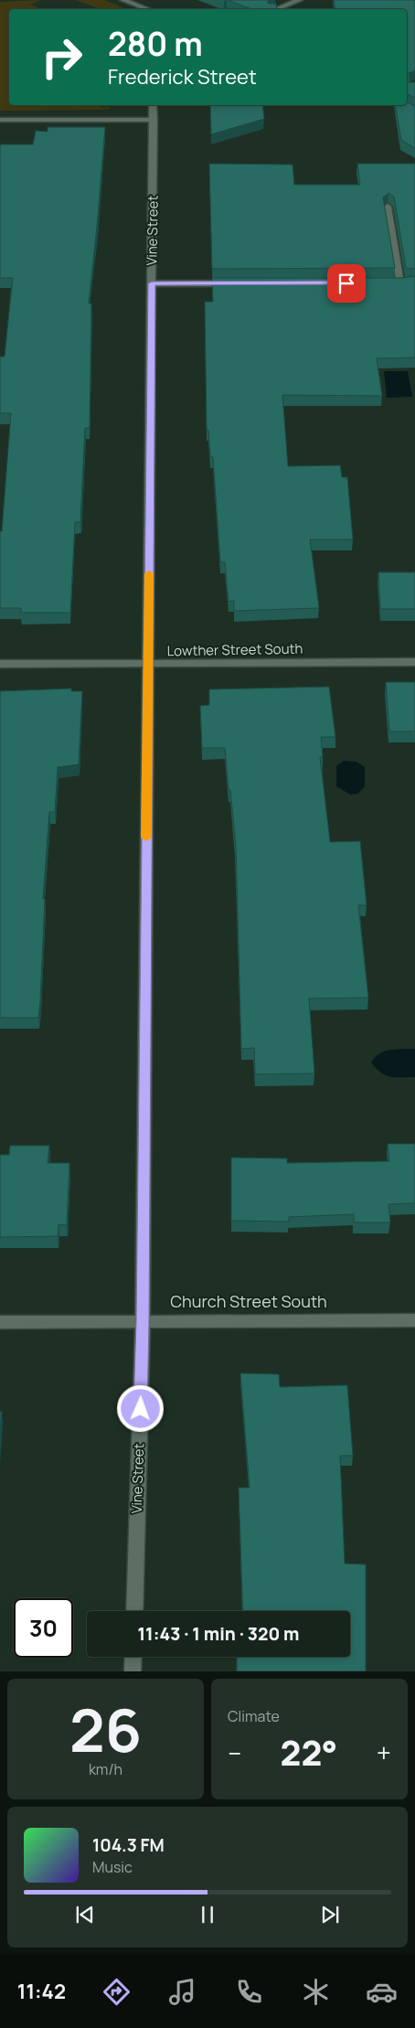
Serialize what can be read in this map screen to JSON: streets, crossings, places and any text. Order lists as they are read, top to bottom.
{
  "streets": {
    "street": ["Vine Street", "Lowther Street South", "Church Street South"]
  },
  "crossings": [
    ["Vine Street", "Lowther Street South"],
    ["Vine Street", "Church Street South"]
  ],
  "page": {
    "turn": ["280 m", "Frederick Street"],
    "limit": "30",
    "trip": "11:43 · 1 min · 320 m",
    "tile": [
      ["26", "km/h"],
      "Climate"
    ],
    "heat": ["−", "22°", "+"],
    "song": ["104.3 FM", "Music"],
    "tabs": "11:42"
  }
}
